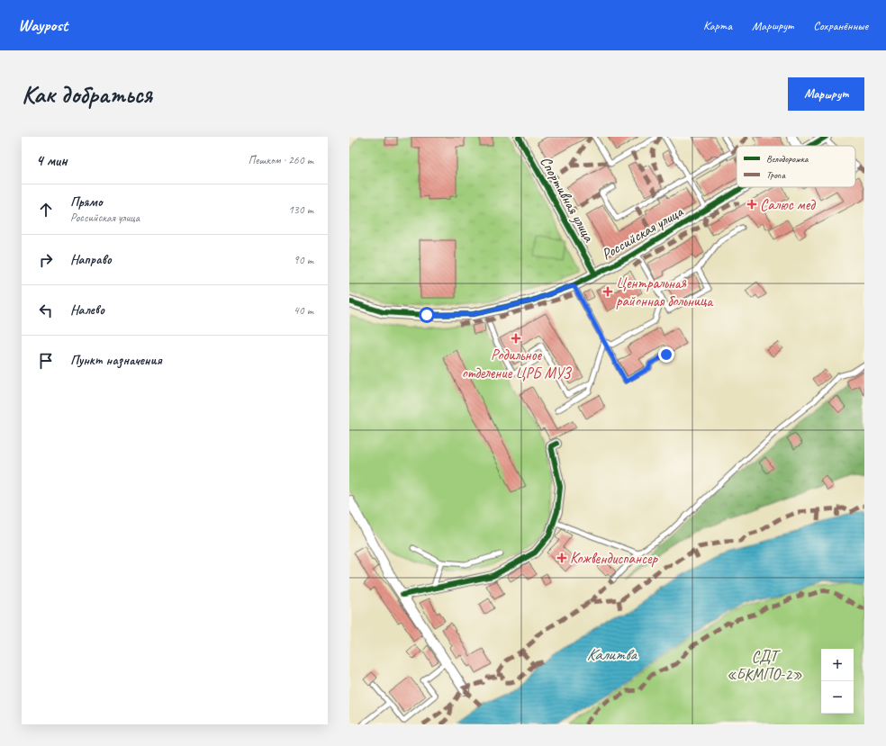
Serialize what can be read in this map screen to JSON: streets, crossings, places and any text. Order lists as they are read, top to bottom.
{
  "streets": {
    "street": ["Спортивная улица", "Российская улица"]
  },
  "crossings": [
    ["Спортивная улица", "Российская улица"]
  ],
  "water": ["Калитва"],
  "parks": ["СДТ «БКМПО-2»"],
  "places": {
    "health": [
      "Салюc мед",
      "Центральная районная больница",
      "Родильное отделение ЦРБ МУЗ",
      "Кожвендиспансер"
    ]
  },
  "legend": ["Велодорожка", "Тропа"],
  "page": {
    "header": "Waypost",
    "nav": ["Карта", "Маршрут", "Сохранённые"],
    "buttons": "Маршрут",
    "title": "Как добраться",
    "heading": ["4 мин", "Пешком · 260 m"],
    "list": [
      ["Прямо", "Российская улица", "130 m"],
      ["Направо", "90 m"],
      ["Налево", "40 m"],
      "Пункт назначения"
    ],
    "map_buttons": ["+", "−"]
  }
}
